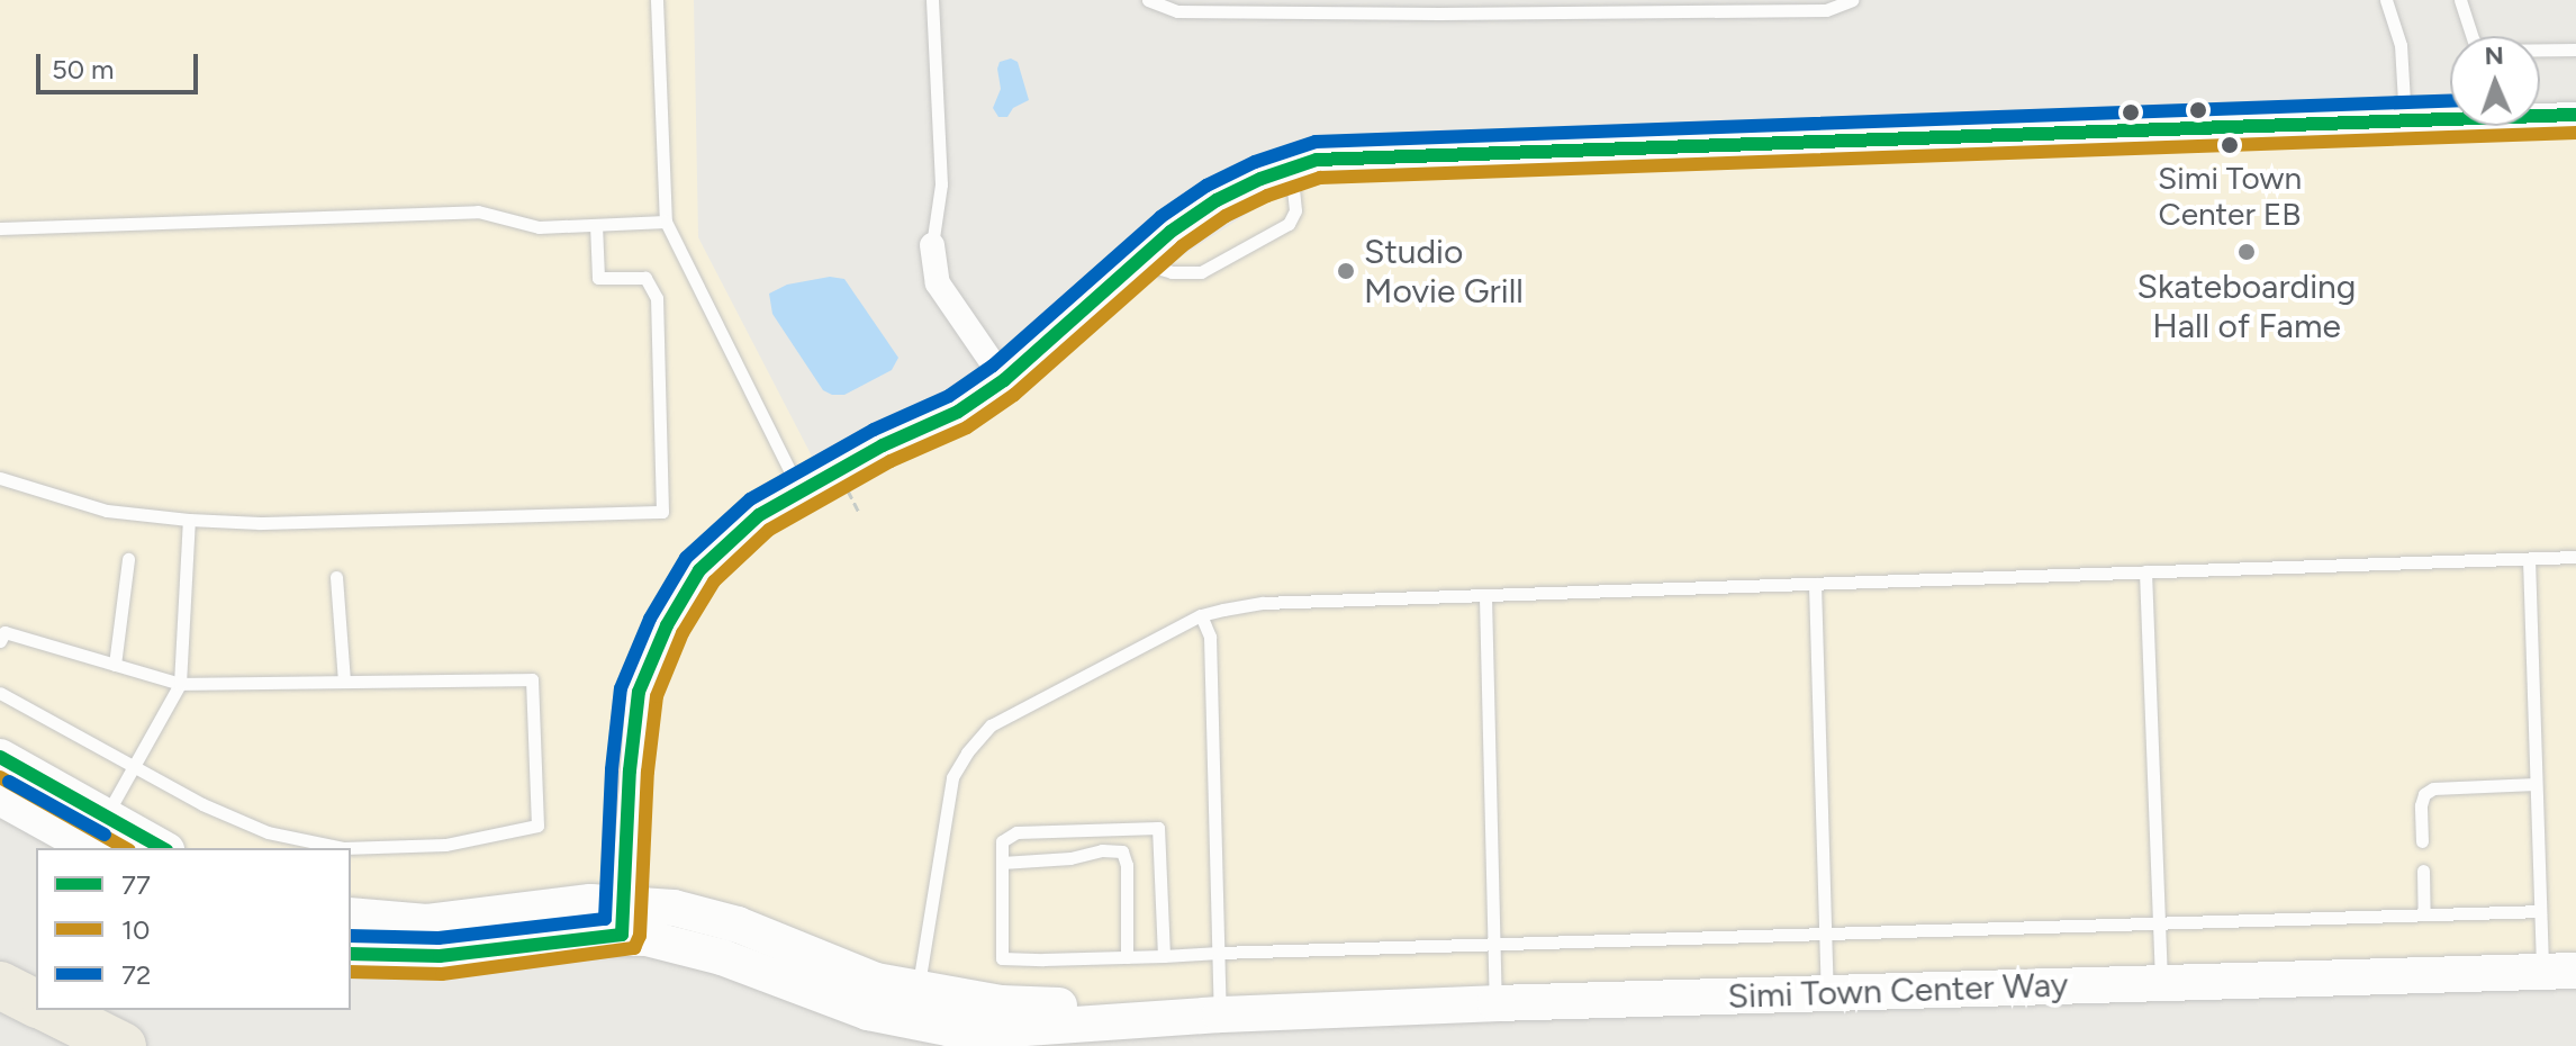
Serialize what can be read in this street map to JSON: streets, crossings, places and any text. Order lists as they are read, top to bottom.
{
  "streets": {
    "street": ["Simi Town Center Way"]
  },
  "places": ["Simi Town Center EB", "Skateboarding Hall of Fame", "Studio Movie Grill"],
  "lines": ["transit line 72", "transit line 77", "transit line 10"],
  "legend": ["77", "10", "72"],
  "scale_bar": "50 m",
  "north": "top"
}
